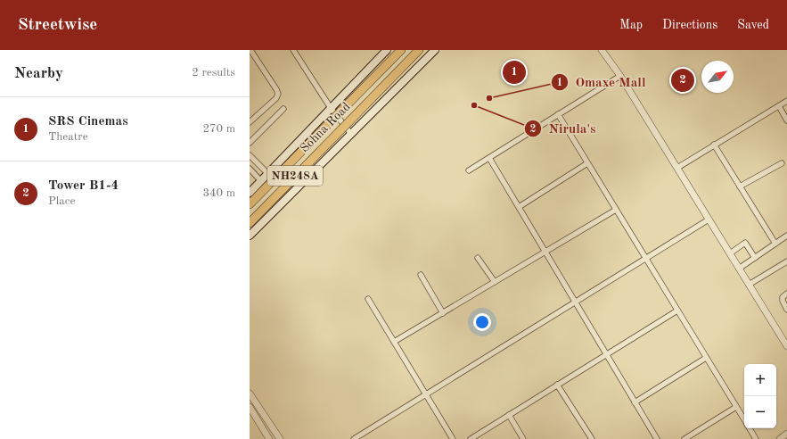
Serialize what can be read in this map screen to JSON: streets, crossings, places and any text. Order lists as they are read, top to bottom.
{
  "streets": {
    "highway": ["Sohna Road", "NH248A"]
  },
  "places": ["Omaxe Mall", "Nirula's"],
  "north": "top right",
  "page": {
    "header": "Streetwise",
    "nav": ["Map", "Directions", "Saved"],
    "heading": ["Nearby", "2 results"],
    "pins": ["1", "2"],
    "list": [
      {
        "mark": "1",
        "name": "SRS Cinemas",
        "note": "Theatre",
        "value": "270 m"
      },
      {
        "mark": "2",
        "name": "Tower B1-4",
        "note": "Place",
        "value": "340 m"
      }
    ],
    "map_buttons": ["+", "−"]
  }
}
